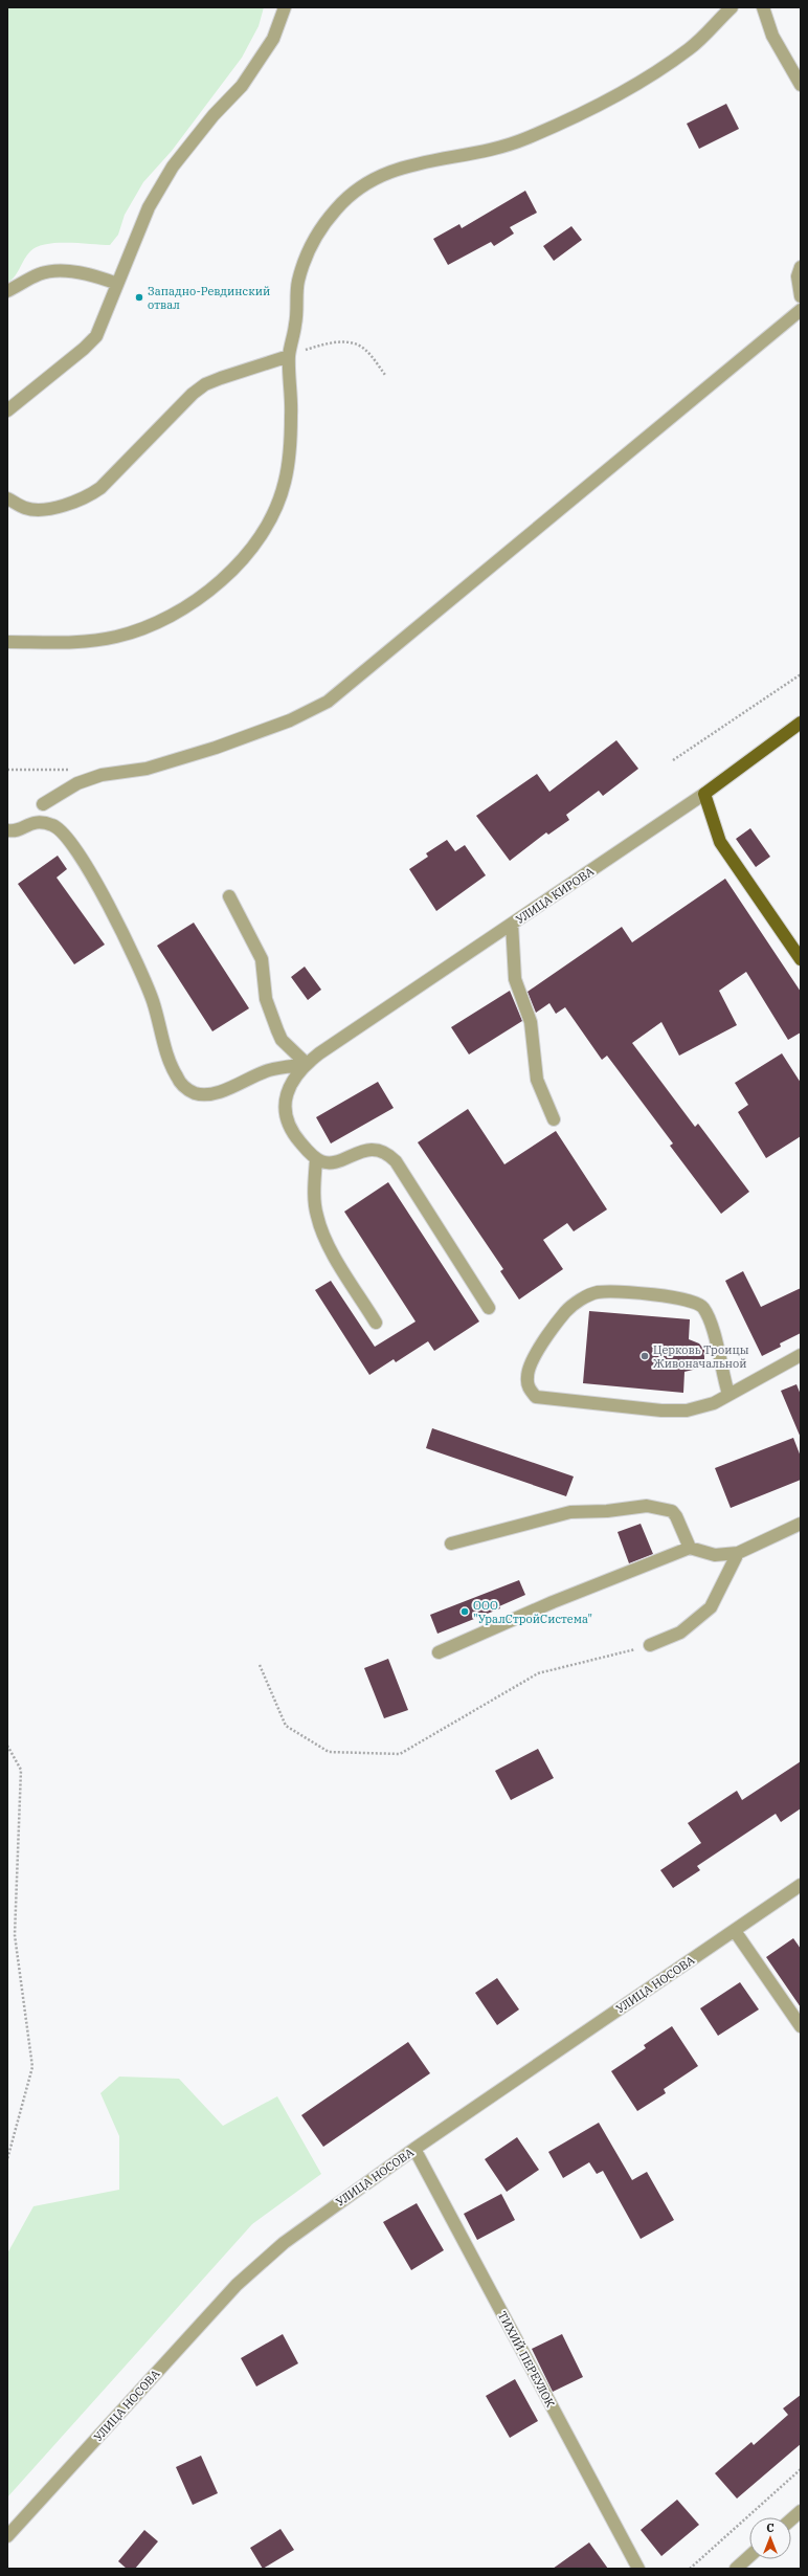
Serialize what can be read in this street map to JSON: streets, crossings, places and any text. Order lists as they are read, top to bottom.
{
  "streets": {
    "main road": ["УЛИЦА КИРОВА"],
    "street": ["УЛИЦА НОСОВА", "ТИХИЙ ПЕРЕУЛОК"]
  },
  "crossings": [
    ["УЛИЦА НОСОВА", "ТИХИЙ ПЕРЕУЛОК"]
  ],
  "places": ["Западно-Ревдинский отвал", "Церковь Троицы Живоначальной", "ООО \"УралСтройСистема\""],
  "north": "top"
}
